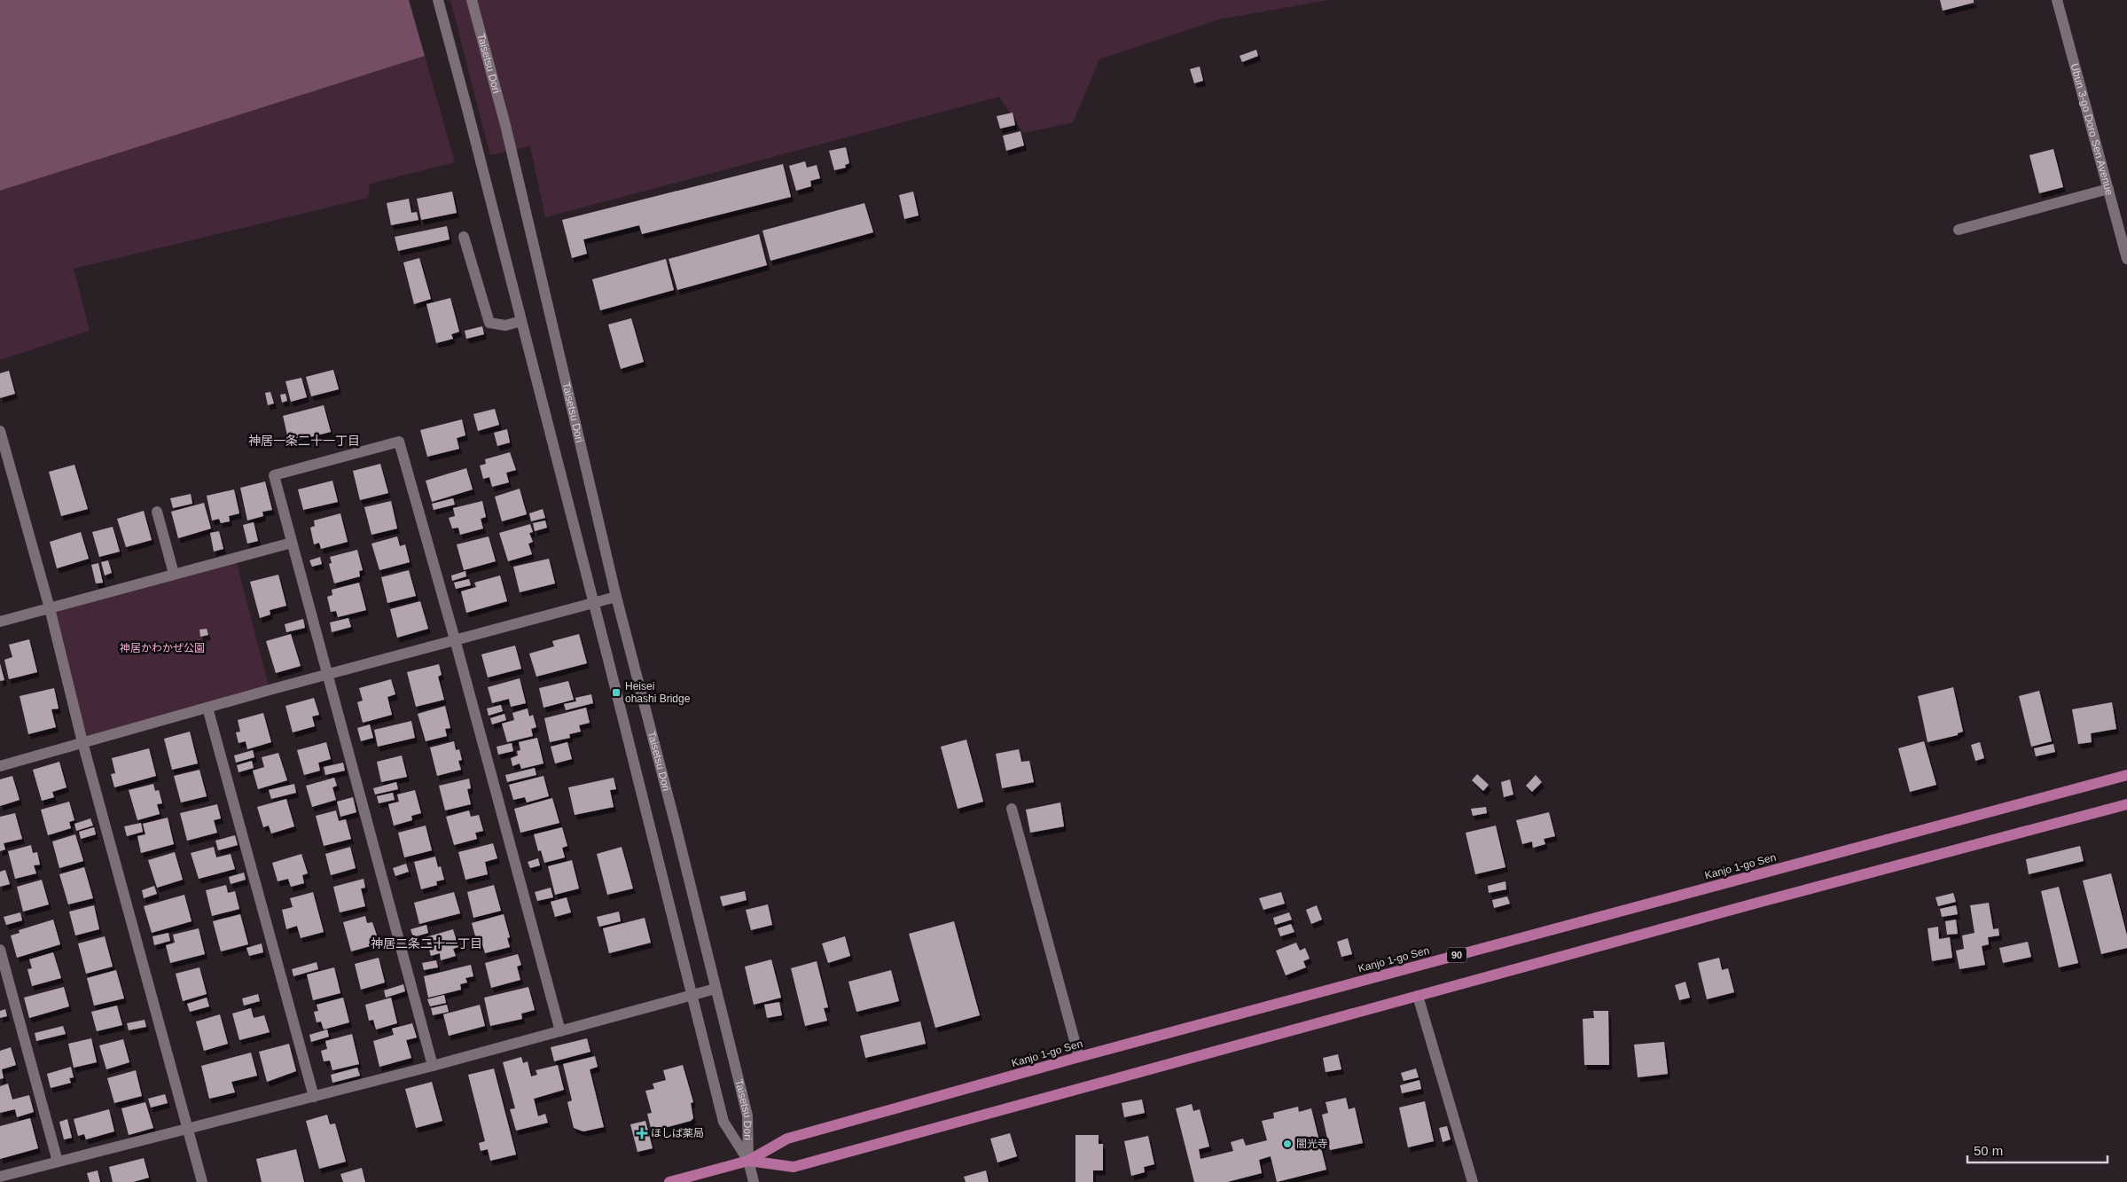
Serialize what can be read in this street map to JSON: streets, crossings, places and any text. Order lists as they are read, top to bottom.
{
  "streets": {
    "main road": ["Kanjo 1-go Sen", "90"],
    "street": ["Taisetsu Dori", "Ubun 3-go Doro Sen Avenue"]
  },
  "crossings": [
    ["Taisetsu Dori", "Kanjo 1-go Sen"]
  ],
  "districts": ["神居一条二十一丁目", "神居二条二十一丁目"],
  "parks": ["神居かわかぜ公園"],
  "places": {
    "transit": ["Heisei ohashi Bridge"],
    "health": ["ほしば薬局"],
    "other": ["闇光寺"]
  },
  "scale_bar": "50 m"
}
